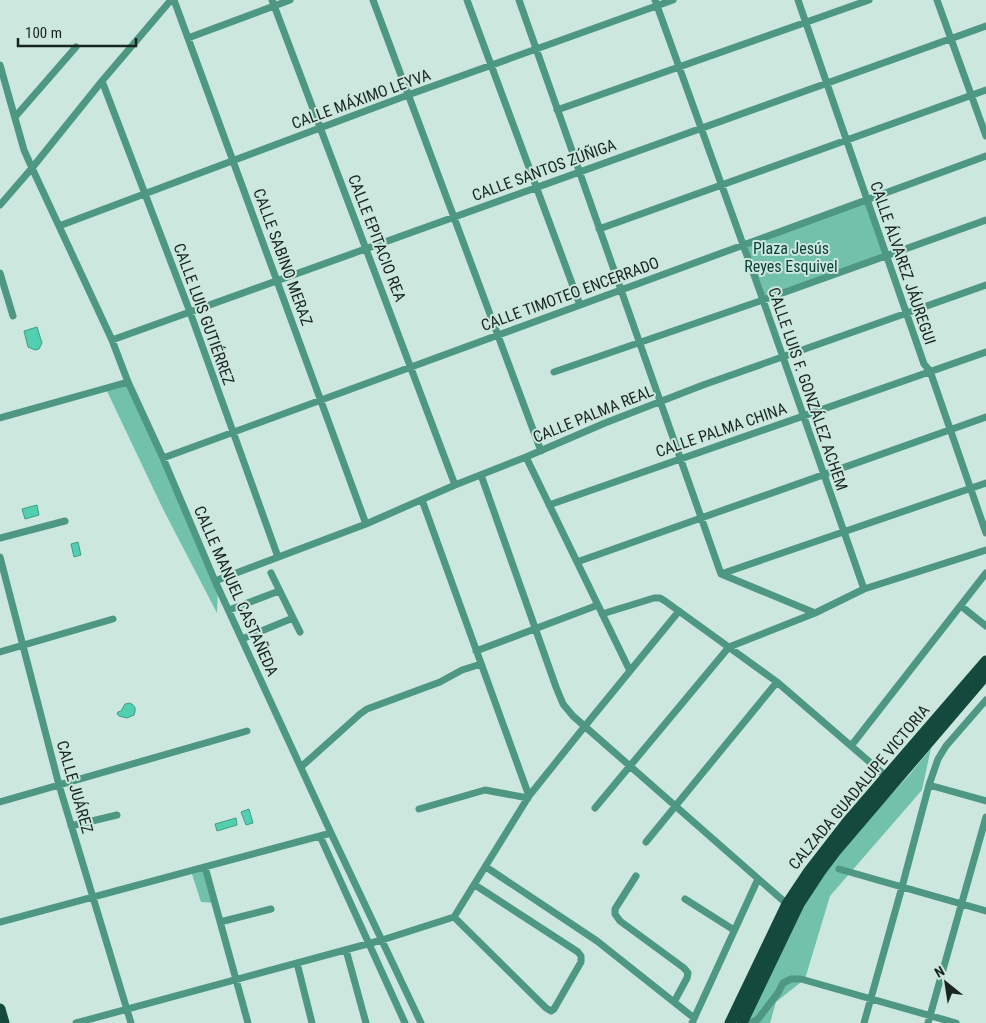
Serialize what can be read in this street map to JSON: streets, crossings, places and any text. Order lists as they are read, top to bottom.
{
  "streets": {
    "main road": ["CALZADA GUADALUPE VICTORIA"],
    "street": [
      "CALLE MÁXIMO LEYVA",
      "CALLE SANTOS ZÚÑIGA",
      "CALLE EPITACIO REA",
      "CALLE SABINO MERAZ",
      "CALLE ÁLVAREZ JÁUREGUI",
      "CALLE TIMOTEO ENCERRADO",
      "CALLE LUIS GUTIÉRREZ",
      "CALLE LUIS F. GONZÁLEZ ACHEM",
      "CALLE PALMA REAL",
      "CALLE PALMA CHINA",
      "CALLE MANUEL CASTAÑEDA",
      "CALLE JUÁREZ"
    ]
  },
  "crossings": [
    ["CALLE MÁXIMO LEYVA", "CALLE EPITACIO REA"],
    ["CALLE MÁXIMO LEYVA", "CALLE SABINO MERAZ"],
    ["CALLE MÁXIMO LEYVA", "CALLE LUIS GUTIÉRREZ"],
    ["CALLE MÁXIMO LEYVA", "CALLE LUIS F. GONZÁLEZ ACHEM"],
    ["CALLE MÁXIMO LEYVA", "CALLE MANUEL CASTAÑEDA"],
    ["CALLE SANTOS ZÚÑIGA", "CALLE EPITACIO REA"],
    ["CALLE SANTOS ZÚÑIGA", "CALLE SABINO MERAZ"],
    ["CALLE SANTOS ZÚÑIGA", "CALLE ÁLVAREZ JÁUREGUI"],
    ["CALLE SANTOS ZÚÑIGA", "CALLE LUIS GUTIÉRREZ"],
    ["CALLE SANTOS ZÚÑIGA", "CALLE LUIS F. GONZÁLEZ ACHEM"],
    ["CALLE SANTOS ZÚÑIGA", "CALLE MANUEL CASTAÑEDA"],
    ["CALLE EPITACIO REA", "CALLE TIMOTEO ENCERRADO"],
    ["CALLE EPITACIO REA", "CALLE PALMA REAL"],
    ["CALLE SABINO MERAZ", "CALLE TIMOTEO ENCERRADO"],
    ["CALLE SABINO MERAZ", "CALLE PALMA REAL"],
    ["CALLE ÁLVAREZ JÁUREGUI", "CALLE TIMOTEO ENCERRADO"],
    ["CALLE ÁLVAREZ JÁUREGUI", "CALLE PALMA REAL"],
    ["CALLE ÁLVAREZ JÁUREGUI", "CALLE PALMA CHINA"],
    ["CALLE TIMOTEO ENCERRADO", "CALLE LUIS GUTIÉRREZ"],
    ["CALLE TIMOTEO ENCERRADO", "CALLE LUIS F. GONZÁLEZ ACHEM"],
    ["CALLE TIMOTEO ENCERRADO", "CALLE MANUEL CASTAÑEDA"],
    ["CALLE LUIS GUTIÉRREZ", "CALLE PALMA REAL"],
    ["CALLE LUIS F. GONZÁLEZ ACHEM", "CALLE PALMA REAL"],
    ["CALLE LUIS F. GONZÁLEZ ACHEM", "CALLE PALMA CHINA"],
    ["CALLE PALMA REAL", "CALLE MANUEL CASTAÑEDA"]
  ],
  "parks": ["Plaza Jesús Reyes Esquivel"],
  "scale_bar": "100 m",
  "north": "top left"
}
